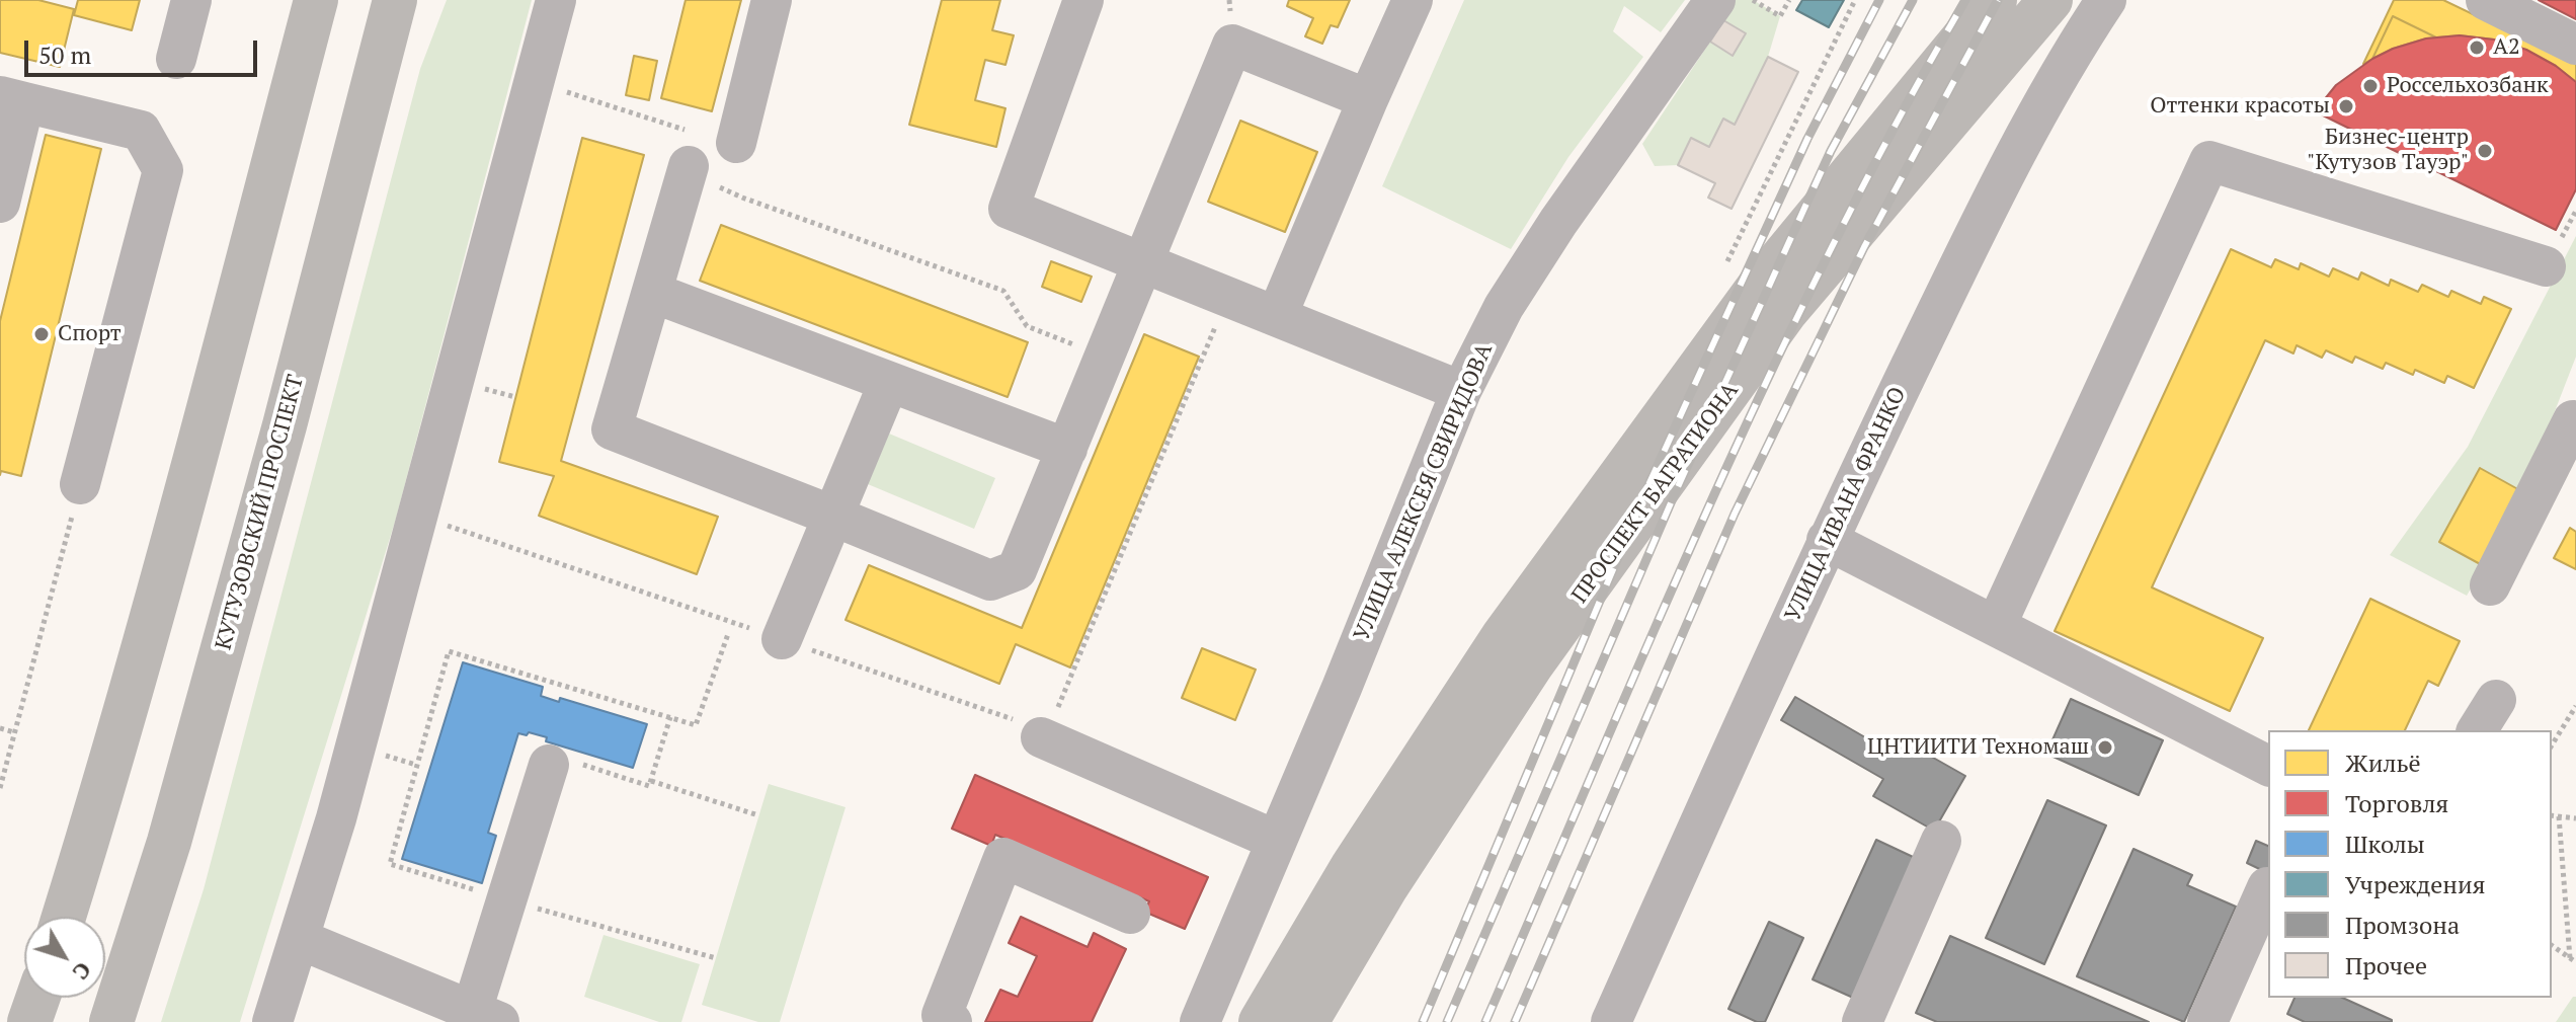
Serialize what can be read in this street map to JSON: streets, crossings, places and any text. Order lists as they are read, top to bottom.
{
  "streets": {
    "main road": ["ПРОСПЕКТ БАГРАТИОНА", "КУТУЗОВСКИЙ ПРОСПЕКТ"],
    "street": ["УЛИЦА АЛЕКСЕЯ СВИРИДОВА", "УЛИЦА ИВАНА ФРАНКО"]
  },
  "places": [
    "А2",
    "Россельхозбанк",
    "Оттенки красоты",
    "Бизнес-центр \"Кутузов Тауэр\"",
    "Спорт",
    "ЦНТИИТИ Техномаш"
  ],
  "legend": [
    "Жильё",
    "Торговля",
    "Школы",
    "Учреждения",
    "Промзона",
    "Прочее"
  ],
  "scale_bar": "50 m",
  "north": "bottom right"
}
